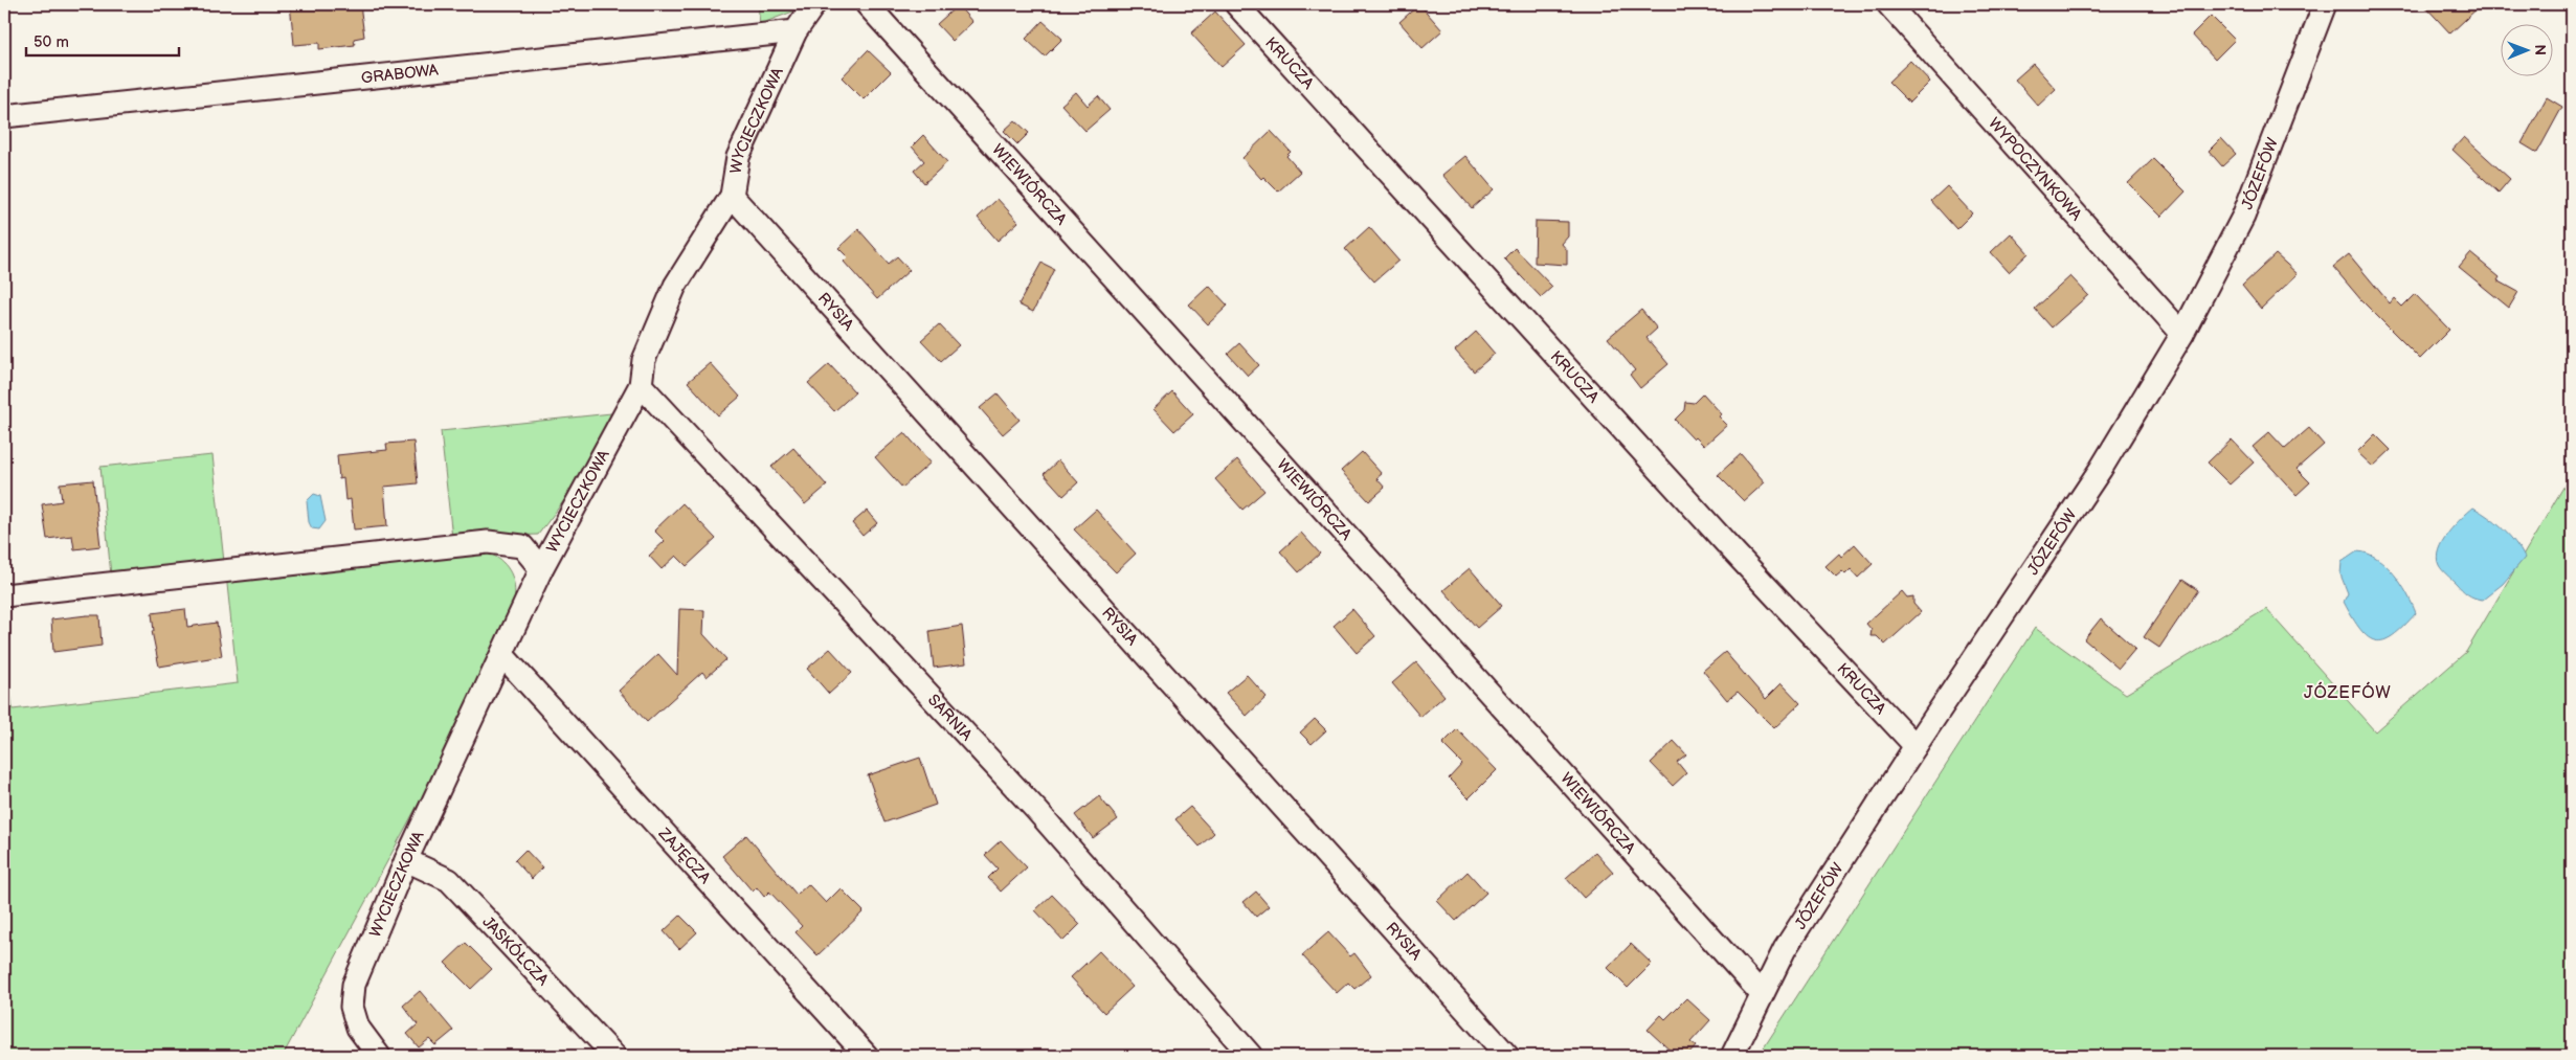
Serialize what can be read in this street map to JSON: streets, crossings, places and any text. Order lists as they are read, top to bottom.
{
  "streets": {
    "street": [
      "KRUCZA",
      "GRABOWA",
      "WYCIECZKOWA",
      "WYPOCZYNKOWA",
      "JÓZEFÓW",
      "WIEWIÓRCZA",
      "RYSIA",
      "SARNIA",
      "ZAJĘCZA",
      "JASKÓŁCZA"
    ]
  },
  "crossings": [
    ["KRUCZA", "JÓZEFÓW"],
    ["GRABOWA", "WYCIECZKOWA"],
    ["WYCIECZKOWA", "RYSIA"],
    ["WYCIECZKOWA", "SARNIA"],
    ["WYCIECZKOWA", "ZAJĘCZA"],
    ["WYCIECZKOWA", "JASKÓŁCZA"],
    ["WYPOCZYNKOWA", "JÓZEFÓW"],
    ["JÓZEFÓW", "WIEWIÓRCZA"]
  ],
  "districts": ["JÓZEFÓW"],
  "scale_bar": "50 m",
  "north": "right"
}
